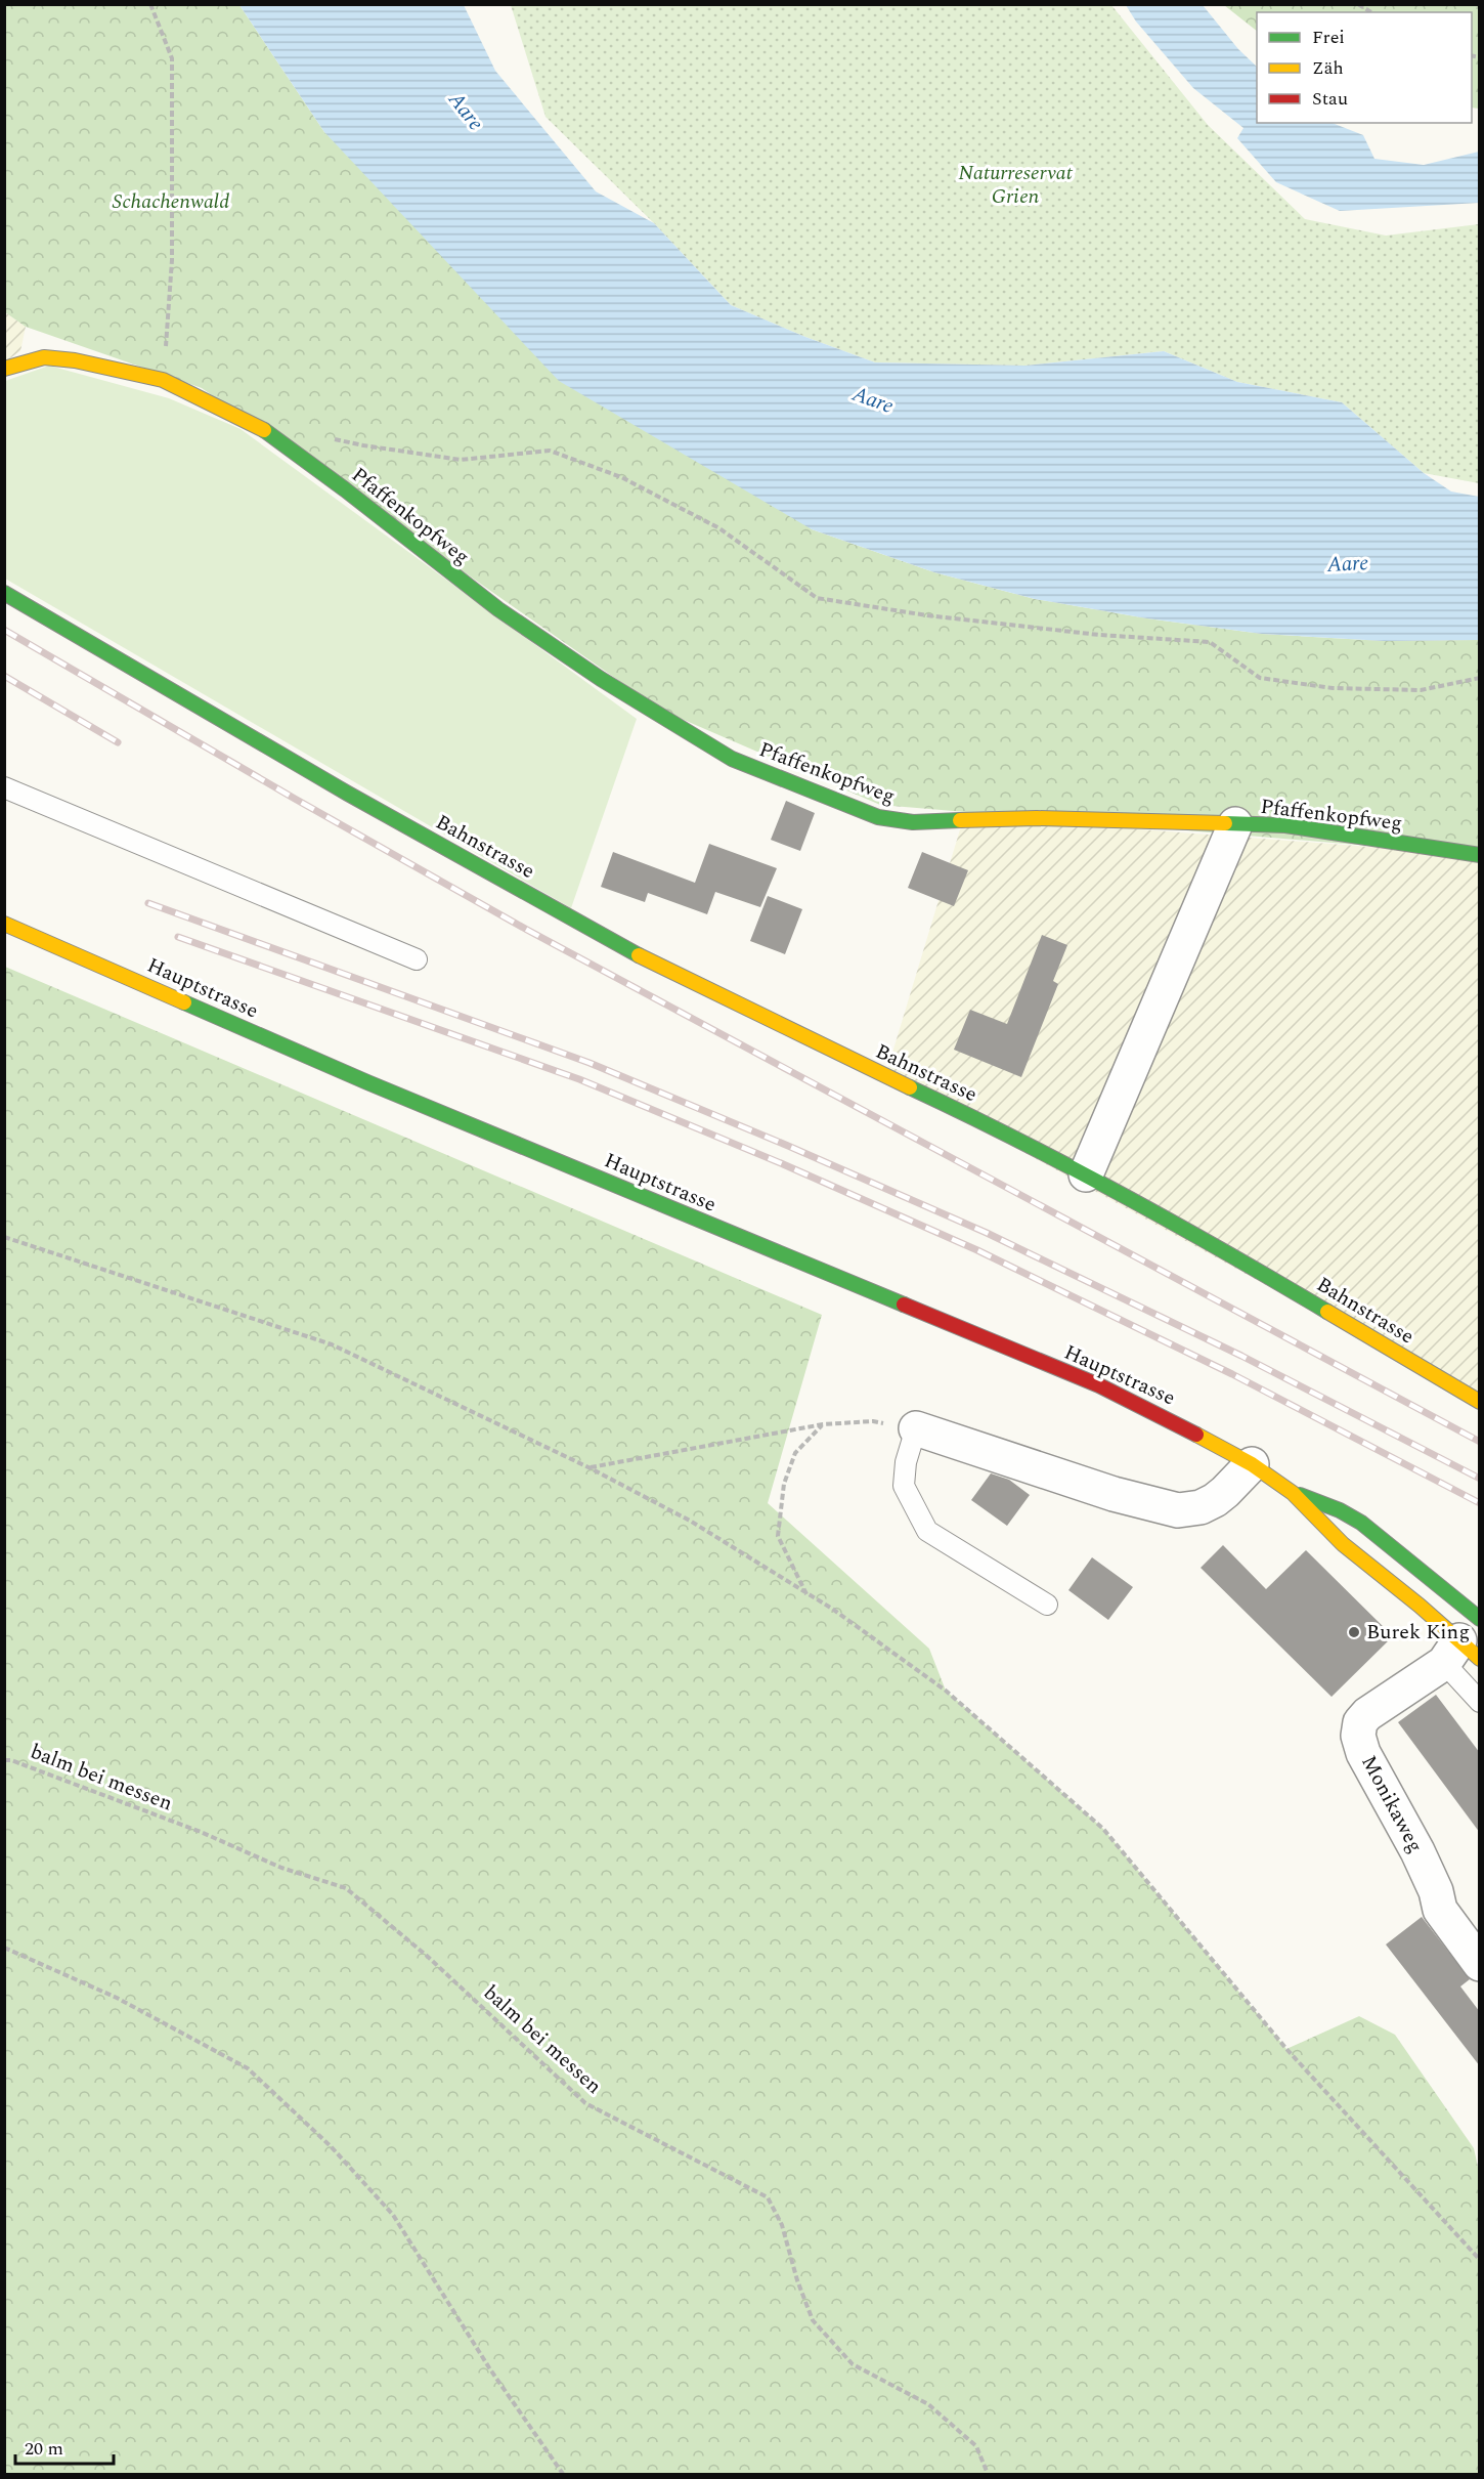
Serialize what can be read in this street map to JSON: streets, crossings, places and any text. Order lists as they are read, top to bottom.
{
  "streets": {
    "street": [
      "Pfaffenkopfweg",
      "Bahnstrasse",
      "Hauptstrasse",
      "Monikaweg"
    ],
    "path": ["balm bei messen"]
  },
  "crossings": [
    ["Hauptstrasse", "Monikaweg"]
  ],
  "water": ["Aare"],
  "parks": ["Naturreservat Grien", "Schachenwald"],
  "places": ["Burek King"],
  "legend": ["Frei", "Zäh", "Stau"],
  "scale_bar": "20 m"
}
